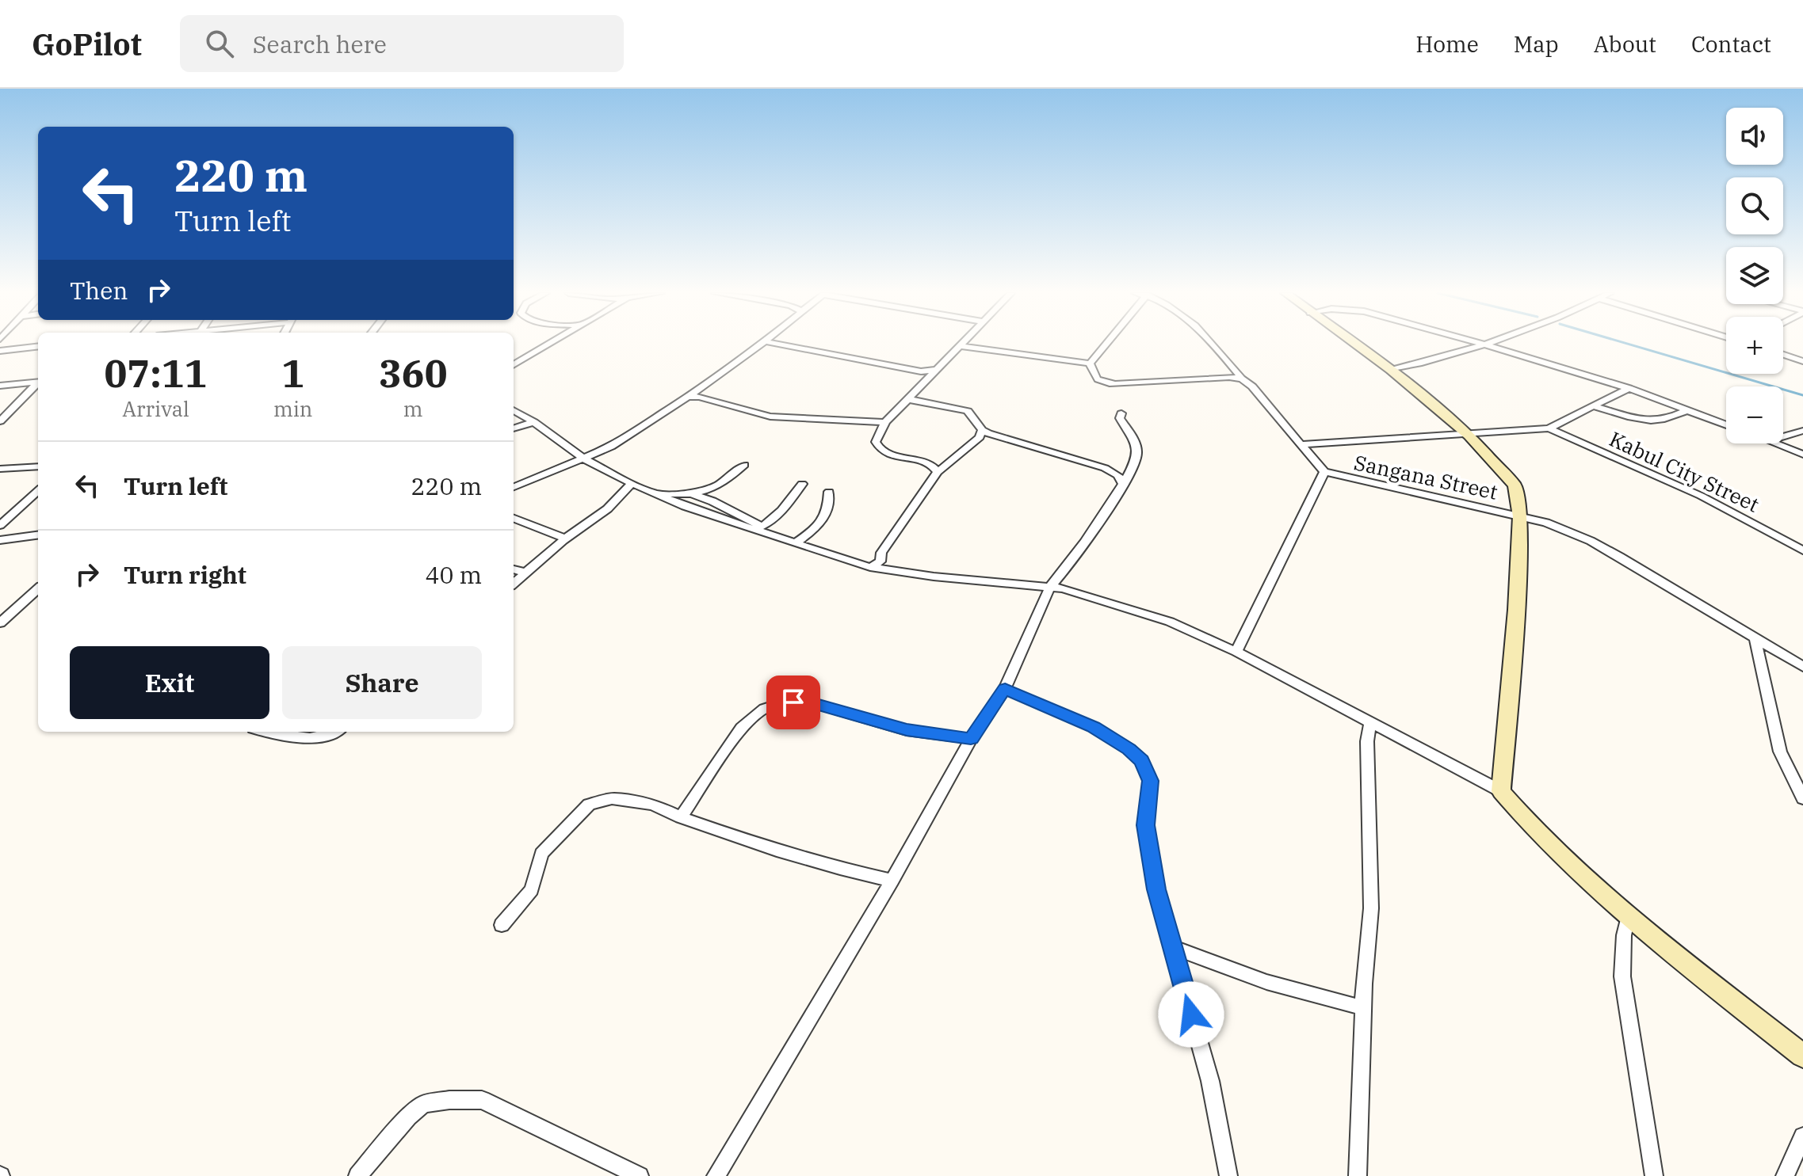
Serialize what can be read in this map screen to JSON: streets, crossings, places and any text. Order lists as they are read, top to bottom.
{
  "streets": {
    "street": ["Kabul City Street", "Sangana Street"]
  },
  "page": {
    "header": "GoPilot",
    "search": "Search here",
    "nav": [
      "Home",
      "Map",
      "About",
      "Contact"
    ],
    "map_buttons": ["+", "−"],
    "turn": ["220 m", "Turn left"],
    "then": "Then",
    "eta": [
      "07:11",
      "Arrival",
      "1",
      "min",
      "360",
      "m"
    ],
    "list": [
      {
        "name": "Turn left",
        "value": "220 m"
      },
      {
        "name": "Turn right",
        "value": "40 m"
      }
    ],
    "buttons": ["Exit", "Share"]
  }
}
